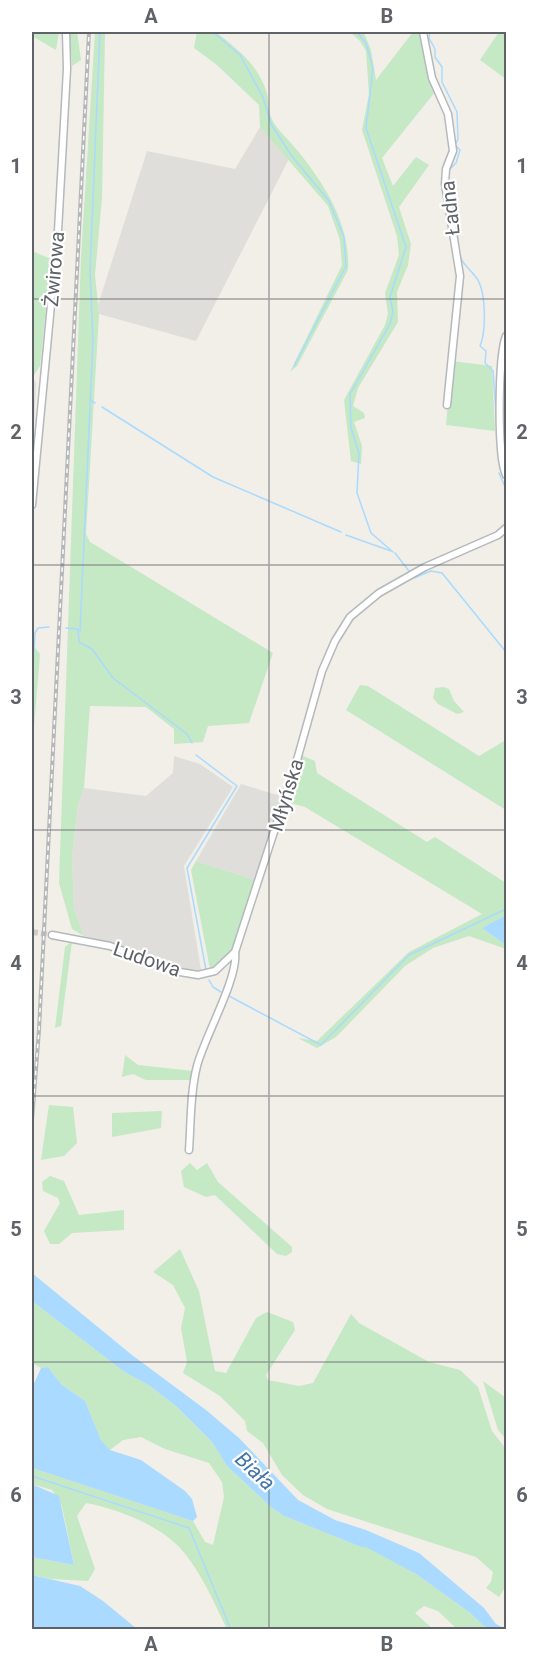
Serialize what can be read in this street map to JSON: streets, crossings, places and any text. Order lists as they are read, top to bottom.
{
  "streets": {
    "street": [
      "Ładna",
      "Żwirowa",
      "Młyńska",
      "Ludowa"
    ]
  },
  "crossings": [
    ["Młyńska", "Ludowa"]
  ],
  "water": ["Biała"],
  "grid": {
    "columns": ["A", "B"],
    "rows": [
      "1",
      "2",
      "3",
      "4",
      "5",
      "6"
    ]
  }
}
